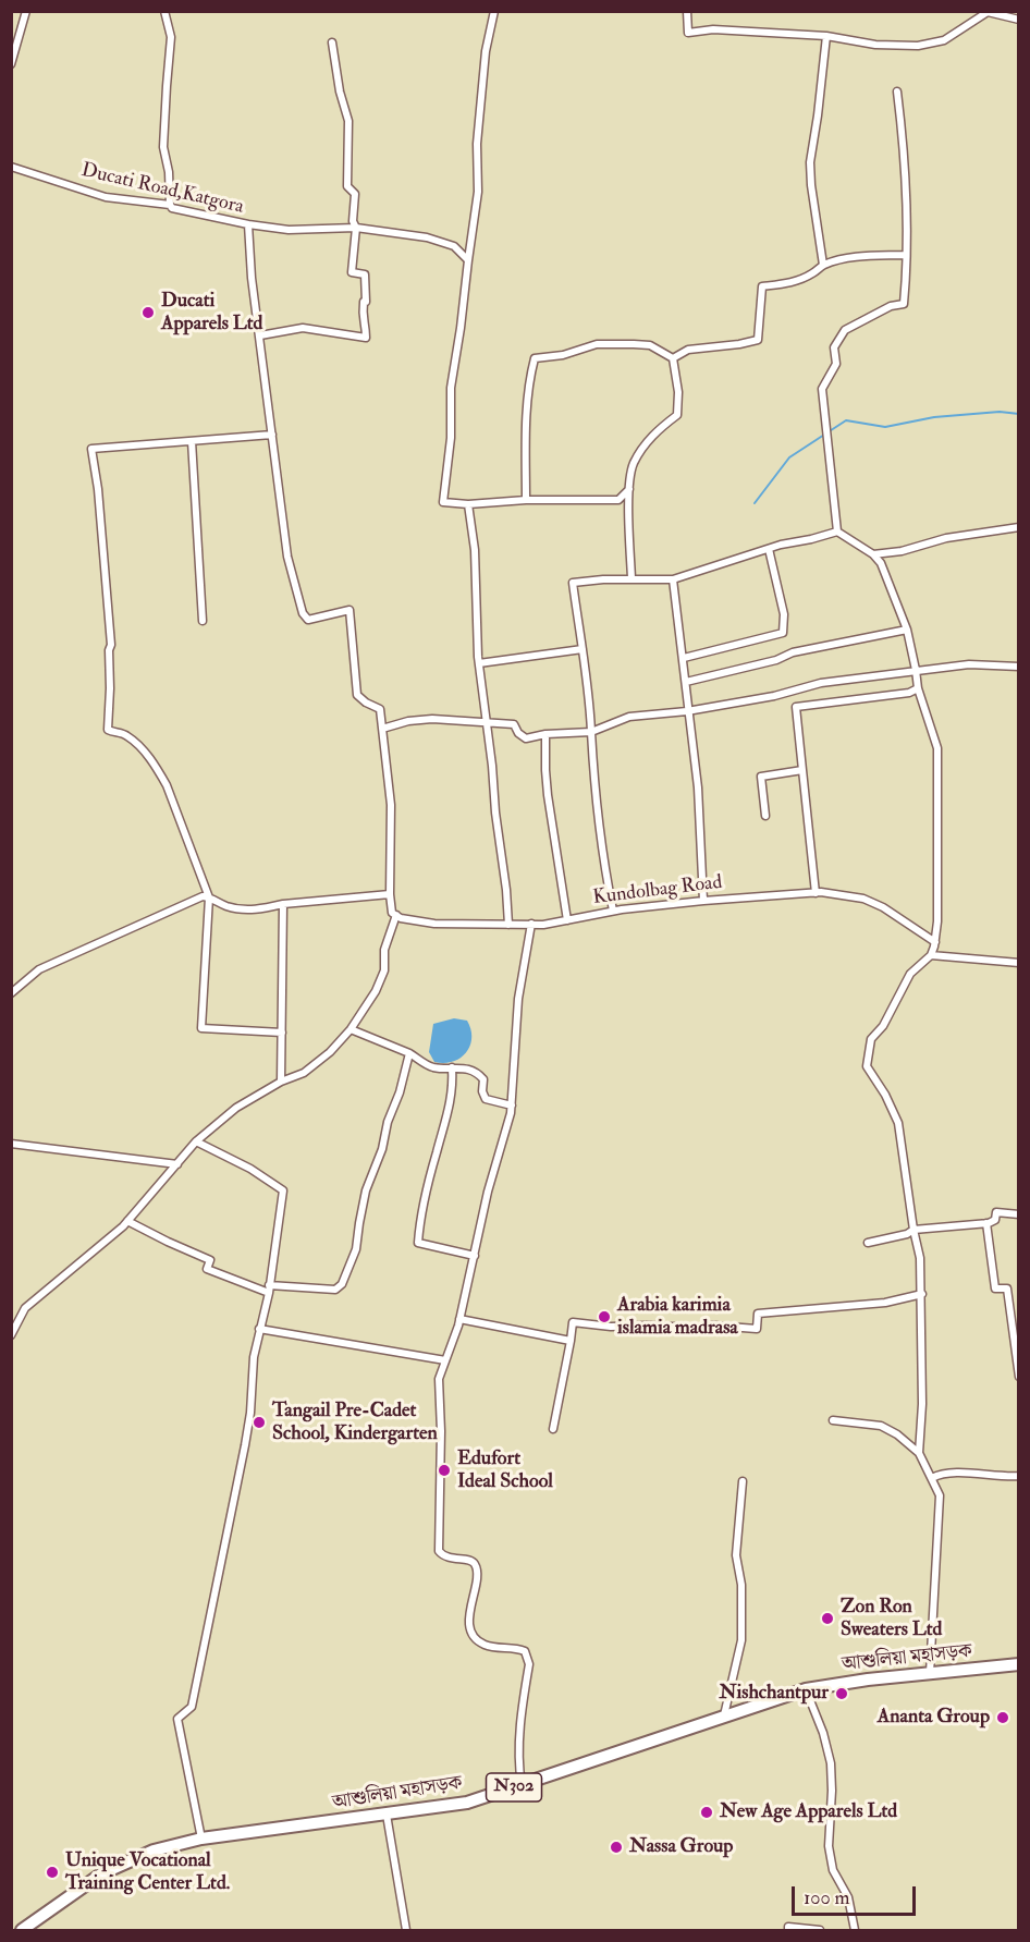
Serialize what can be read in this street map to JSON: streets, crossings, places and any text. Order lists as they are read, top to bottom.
{
  "streets": {
    "highway": ["আশুলিয়া মহাসড়ক", "N302"],
    "street": ["Ducati Road,Katgora", "Kundolbag Road"]
  },
  "places": [
    "Ducati Apparels Ltd",
    "Arabia karimia islamia madrasa",
    "Tangail Pre-Cadet School, Kindergarten",
    "Edufort Ideal School",
    "Zon Ron Sweaters Ltd",
    "Nishchantpur",
    "Ananta Group",
    "New Age Apparels Ltd",
    "Nassa Group",
    "Unique Vocational Training Center Ltd."
  ],
  "scale_bar": "100 m"
}
